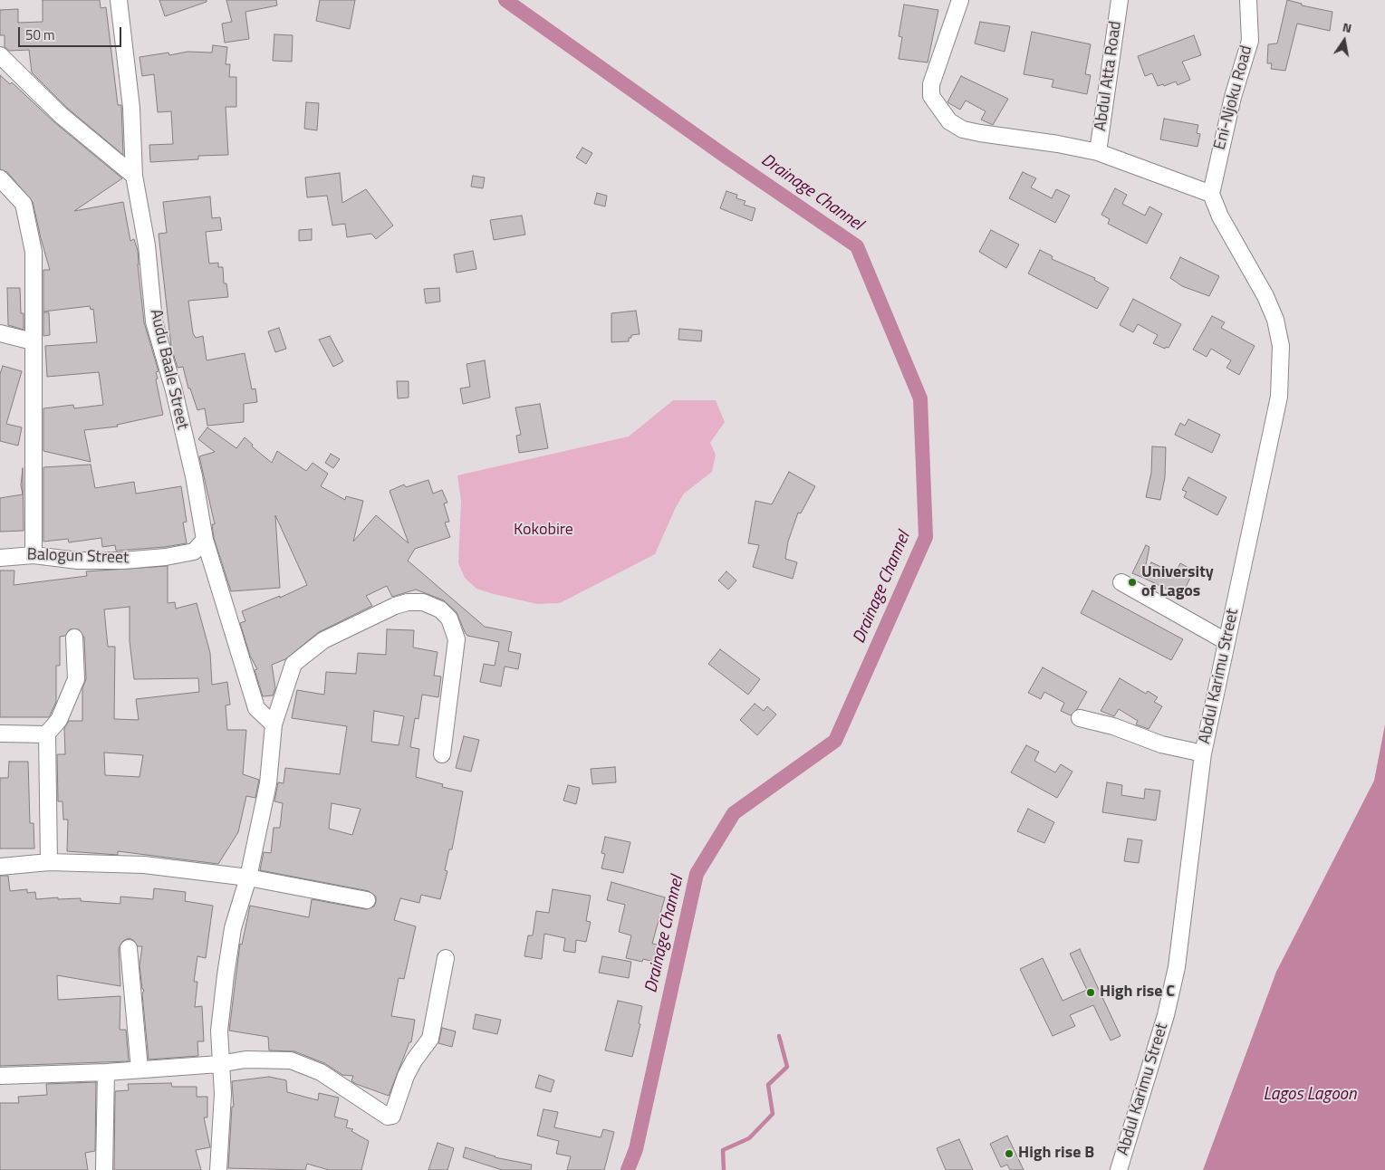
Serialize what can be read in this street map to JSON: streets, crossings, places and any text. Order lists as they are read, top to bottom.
{
  "streets": {
    "street": [
      "Abdul Atta Road",
      "Eni-Njoku Road",
      "Audu Baale Street",
      "Balogun Street",
      "Abdul Karimu Street"
    ]
  },
  "crossings": [
    ["Eni-Njoku Road", "Abdul Karimu Street"],
    ["Audu Baale Street", "Balogun Street"]
  ],
  "water": ["Drainage Channel", "Lagos Lagoon"],
  "parks": ["Kokobire"],
  "places": ["University of Lagos", "High rise C", "High rise B"],
  "scale_bar": "50 m",
  "north": "top"
}
